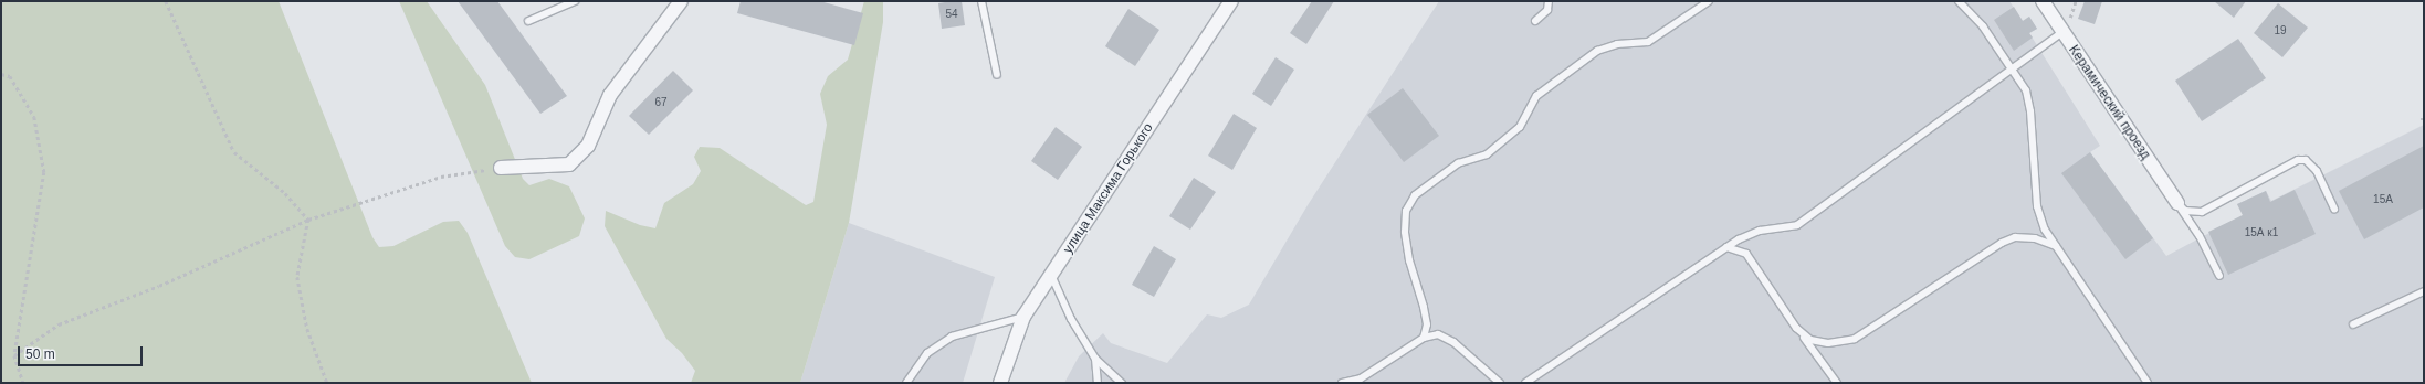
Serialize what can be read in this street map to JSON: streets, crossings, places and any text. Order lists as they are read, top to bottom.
{
  "streets": {
    "street": ["Керамический проезд", "улица Максима Горького"]
  },
  "house_numbers": [
    "54",
    "19",
    "67",
    "15А",
    "15А к1"
  ],
  "scale_bar": "50 m"
}
